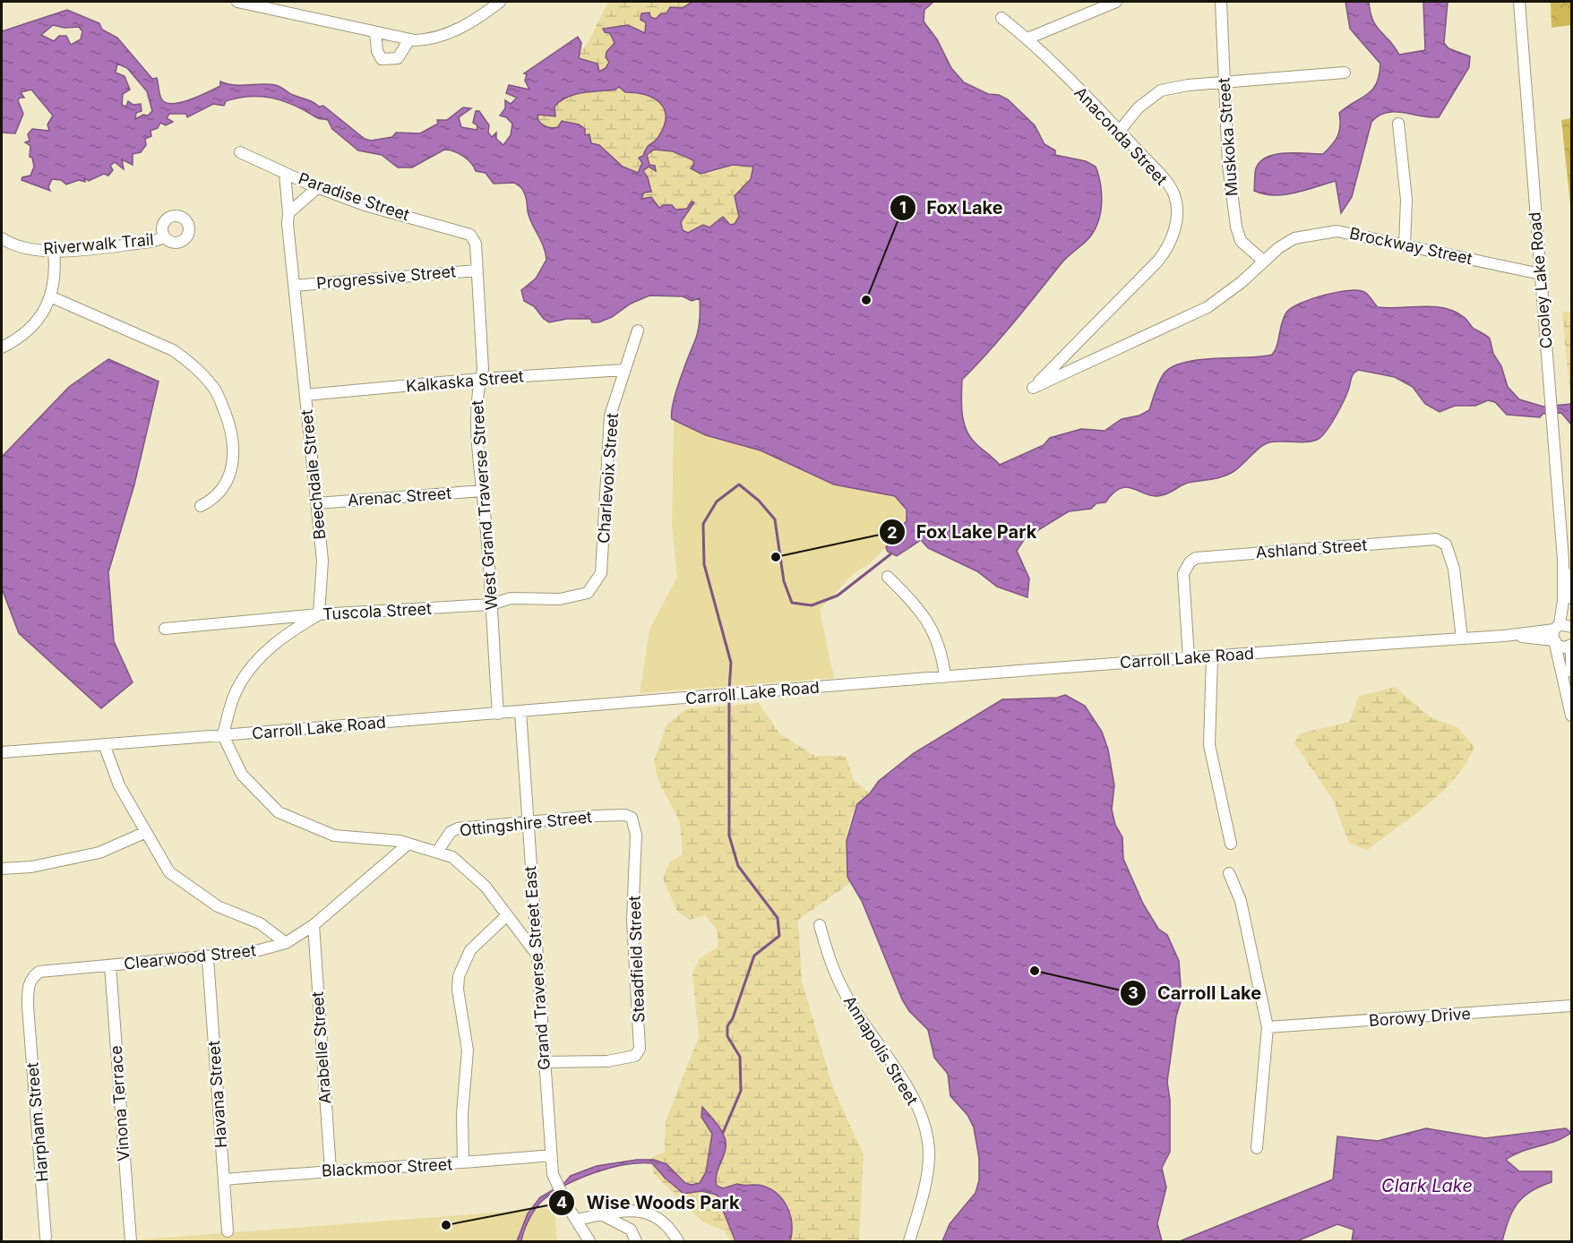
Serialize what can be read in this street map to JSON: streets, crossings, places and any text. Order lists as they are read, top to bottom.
{
  "streets": {
    "street": [
      "Anaconda Street",
      "Muskoka Street",
      "Paradise Street",
      "Riverwalk Trail",
      "Brockway Street",
      "Progressive Street",
      "Cooley Lake Road",
      "Kalkaska Street",
      "Beechdale Street",
      "Charlevoix Street",
      "Arenac Street",
      "West Grand Traverse Street",
      "Ashland Street",
      "Tuscola Street",
      "Carroll Lake Road",
      "Ottingshire Street",
      "Clearwood Street",
      "Steadfield Street",
      "Grand Traverse Street East",
      "Borowy Drive",
      "Arabelle Street",
      "Annapolis Street",
      "Havana Street",
      "Vinona Terrace",
      "Harpham Street",
      "Blackmoor Street"
    ]
  },
  "crossings": [
    ["Anaconda Street", "Brockway Street"],
    ["Muskoka Street", "Brockway Street"],
    ["Paradise Street", "Beechdale Street"],
    ["Paradise Street", "West Grand Traverse Street"],
    ["Brockway Street", "Cooley Lake Road"],
    ["Progressive Street", "Beechdale Street"],
    ["Progressive Street", "West Grand Traverse Street"],
    ["Cooley Lake Road", "Carroll Lake Road"],
    ["Kalkaska Street", "Beechdale Street"],
    ["Kalkaska Street", "Charlevoix Street"],
    ["Kalkaska Street", "West Grand Traverse Street"],
    ["Beechdale Street", "Arenac Street"],
    ["Beechdale Street", "Tuscola Street"],
    ["Charlevoix Street", "Tuscola Street"],
    ["Arenac Street", "West Grand Traverse Street"],
    ["West Grand Traverse Street", "Tuscola Street"],
    ["West Grand Traverse Street", "Carroll Lake Road"],
    ["Ashland Street", "Carroll Lake Road"],
    ["Carroll Lake Road", "Grand Traverse Street East"],
    ["Ottingshire Street", "Steadfield Street"],
    ["Ottingshire Street", "Grand Traverse Street East"],
    ["Clearwood Street", "Arabelle Street"],
    ["Clearwood Street", "Havana Street"],
    ["Clearwood Street", "Vinona Terrace"],
    ["Clearwood Street", "Harpham Street"],
    ["Steadfield Street", "Grand Traverse Street East"],
    ["Grand Traverse Street East", "Blackmoor Street"],
    ["Arabelle Street", "Blackmoor Street"],
    ["Havana Street", "Blackmoor Street"]
  ],
  "water": ["Clark Lake"],
  "places": [
    "Fox Lake",
    "Fox Lake Park",
    "Carroll Lake",
    "Wise Woods Park"
  ]
}
